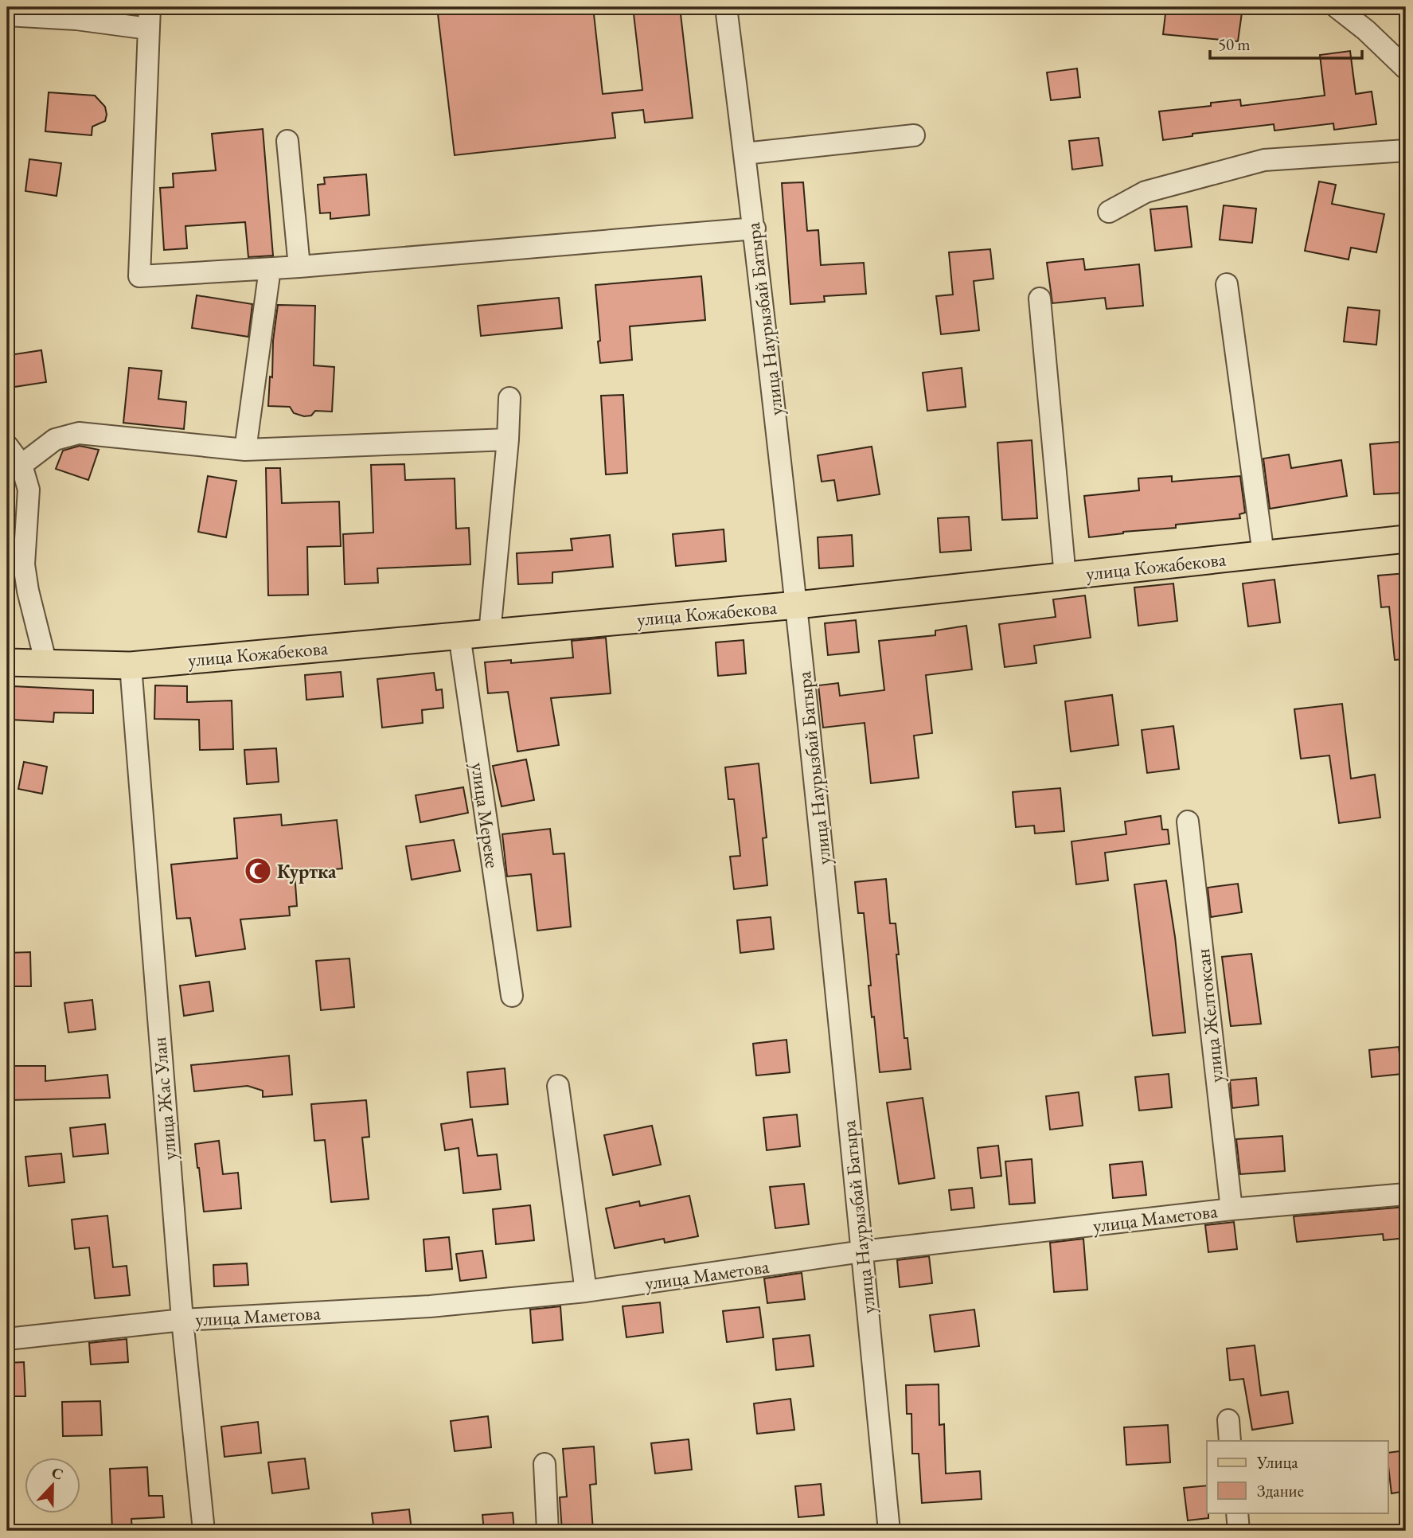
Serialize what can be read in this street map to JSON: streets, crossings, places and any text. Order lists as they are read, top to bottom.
{
  "streets": {
    "main road": ["улица Кожабекова"],
    "street": [
      "улица Наурызбай Батыра",
      "улица Мереке",
      "улица Желтоксан",
      "улица Жас Улан",
      "улица Маметова"
    ]
  },
  "crossings": [
    ["улица Наурызбай Батыра", "улица Кожабекова"],
    ["улица Наурызбай Батыра", "улица Маметова"],
    ["улица Кожабекова", "улица Мереке"],
    ["улица Кожабекова", "улица Жас Улан"],
    ["улица Желтоксан", "улица Маметова"],
    ["улица Жас Улан", "улица Маметова"]
  ],
  "places": {
    "mosque": ["Куртка"]
  },
  "legend": ["Улица", "Здание"],
  "scale_bar": "50 m",
  "north": "top"
}
